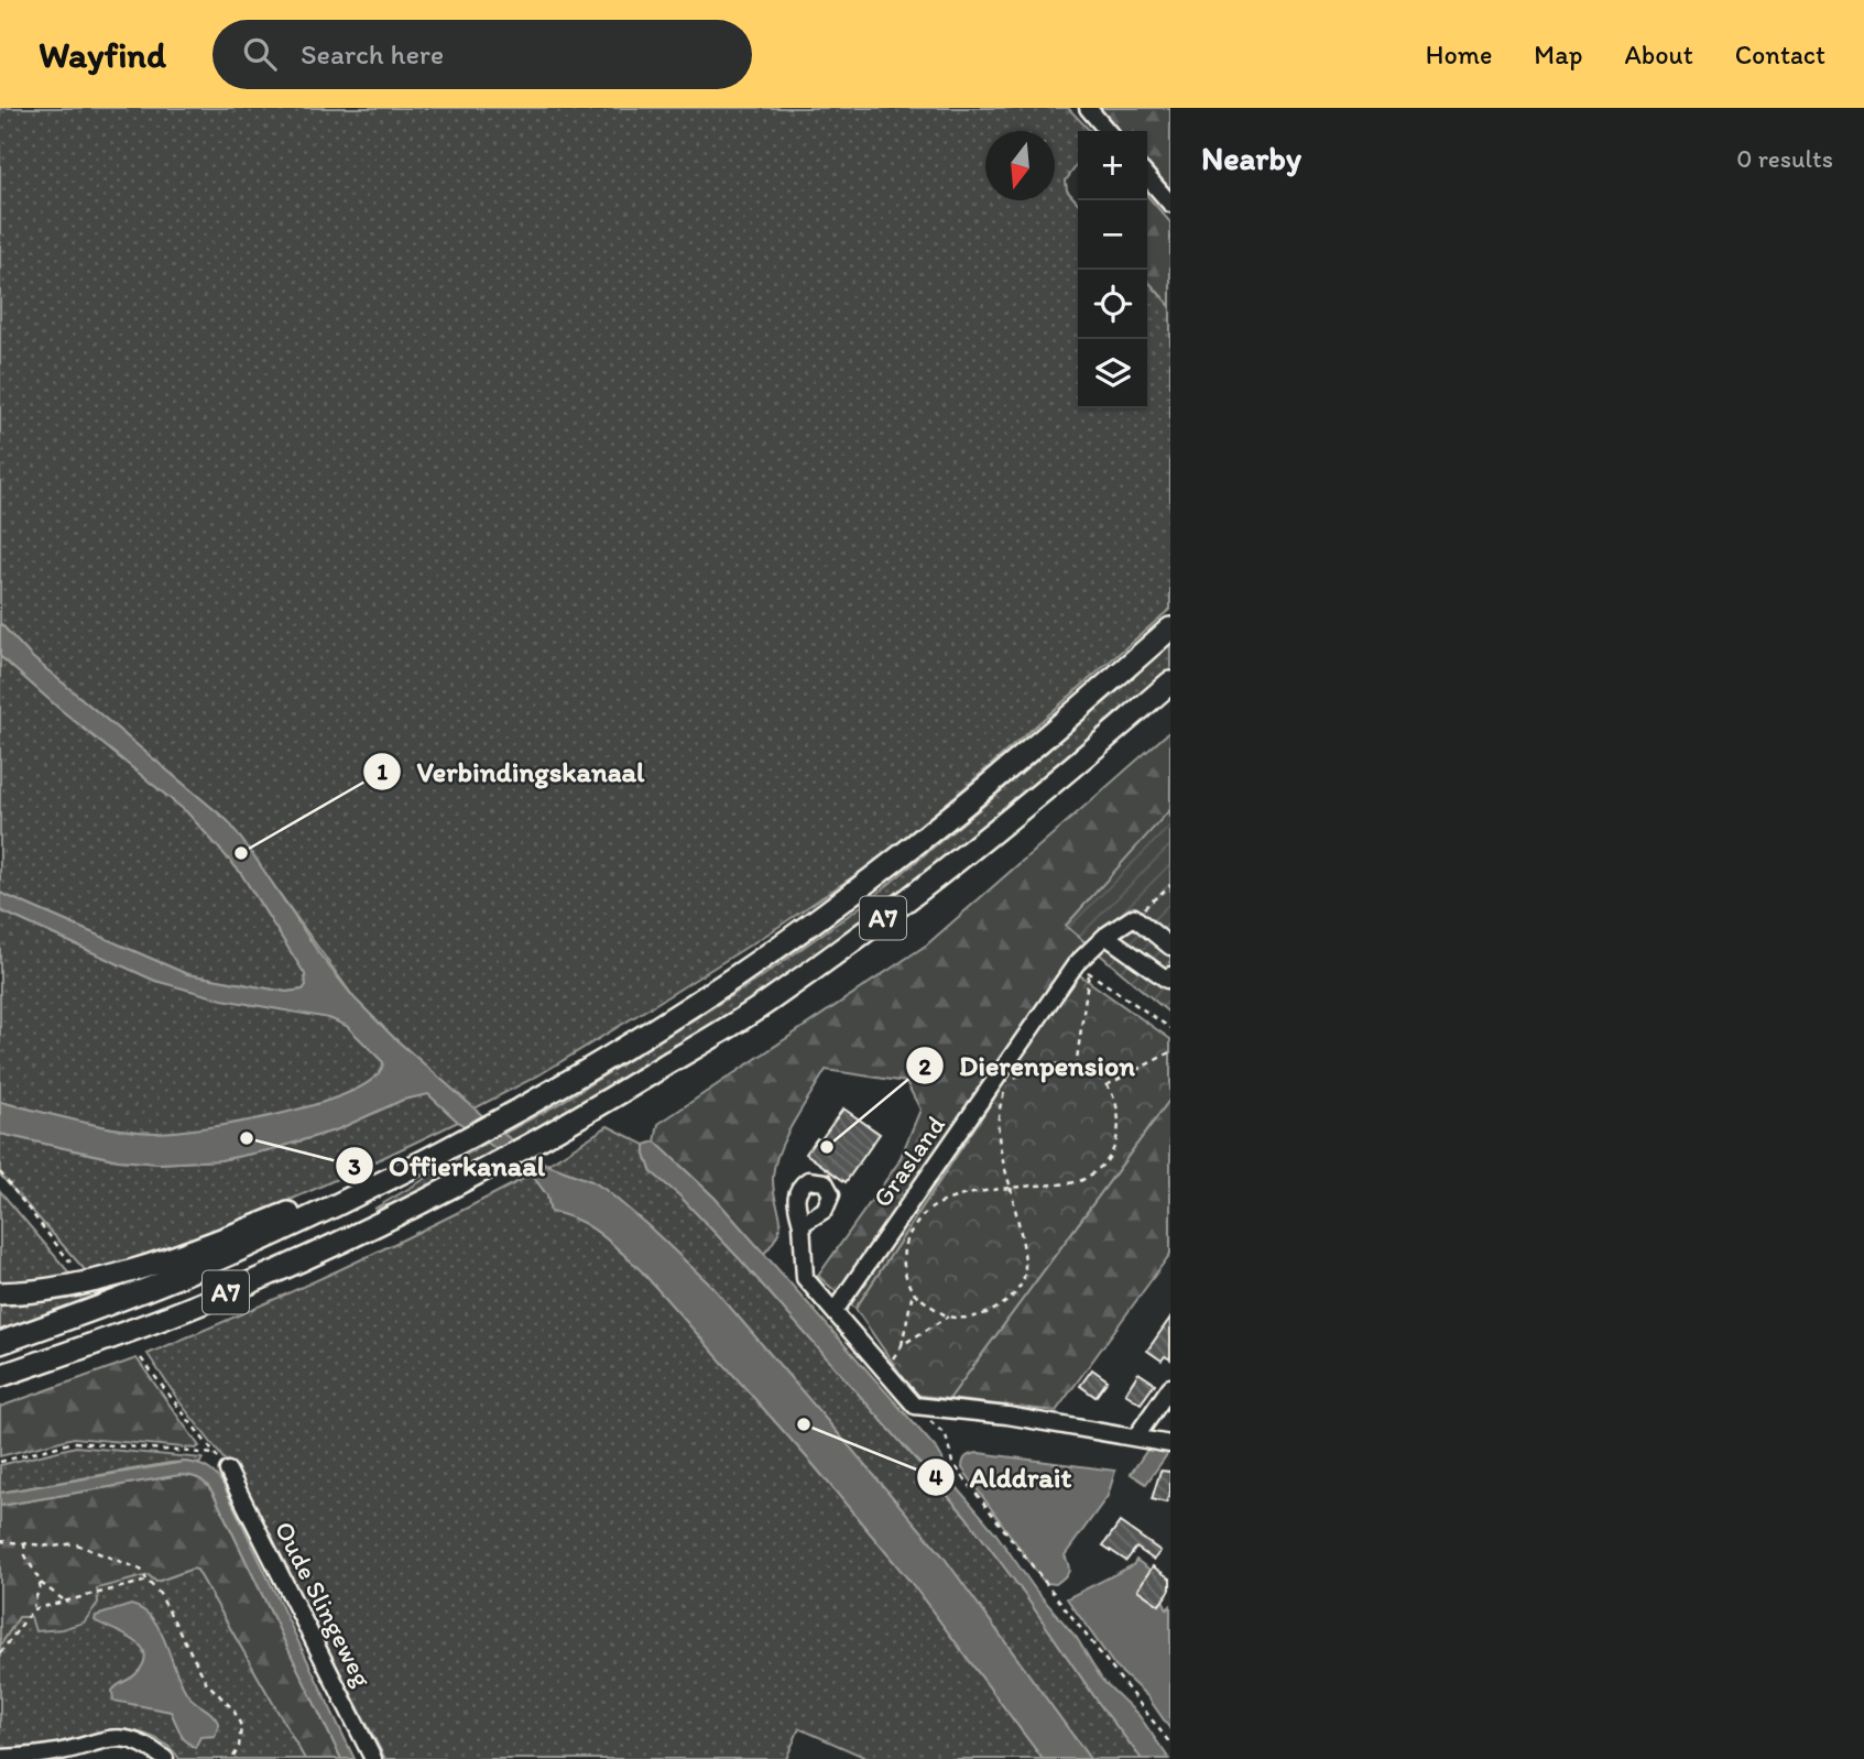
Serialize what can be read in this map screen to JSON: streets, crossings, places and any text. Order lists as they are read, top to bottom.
{
  "streets": {
    "highway": ["A7"],
    "street": ["Grasland", "Oude Slingeweg"]
  },
  "places": [
    "Verbindingskanaal",
    "Offierkanaal",
    "Dierenpension",
    "Alddrait"
  ],
  "north": "bottom",
  "page": {
    "header": "Wayfind",
    "search": "Search here",
    "nav": [
      "Home",
      "Map",
      "About",
      "Contact"
    ],
    "heading": ["Nearby", "0 results"],
    "map_buttons": ["+", "−"]
  }
}
